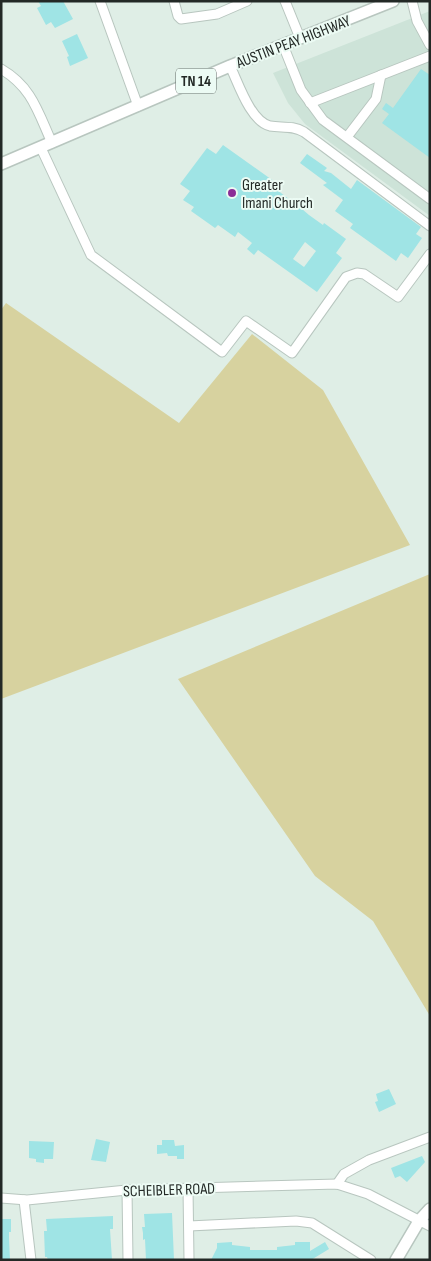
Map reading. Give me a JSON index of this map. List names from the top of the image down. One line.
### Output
{"streets":{"main road":["AUSTIN PEAY HIGHWAY","TN 14"],"street":["SCHEIBLER ROAD"]},"places":["Greater Imani Church"]}
